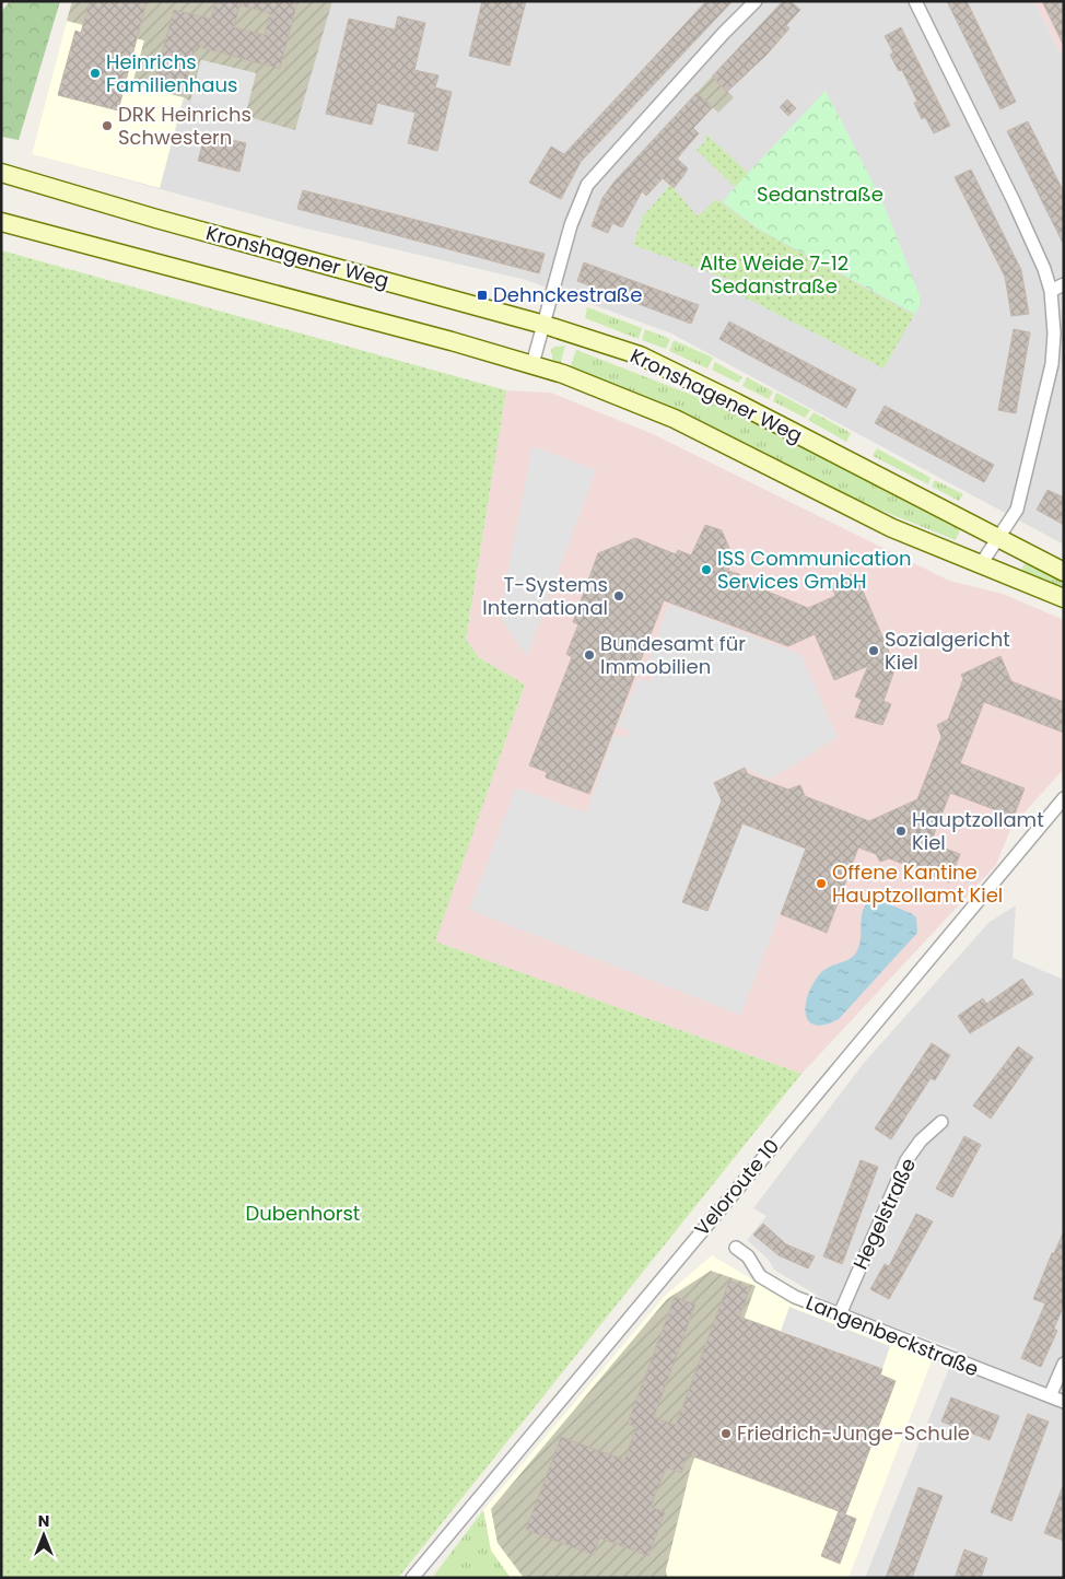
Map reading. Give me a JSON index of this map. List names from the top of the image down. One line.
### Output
{"streets":{"main road":["Kronshagener Weg"],"street":["Veloroute 10","Hegelstraße","Langenbeckstraße"]},"crossings":[["Hegelstraße","Langenbeckstraße"]],"parks":["Sedanstraße","Alte Weide 7-12 Sedanstraße","Dubenhorst"],"places":{"other":["Heinrichs Familienhaus","DRK Heinrichs Schwestern","ISS Communication Services GmbH","T-Systems International","Sozialgericht Kiel","Bundesamt für Immobilien","Hauptzollamt Kiel","Offene Kantine Hauptzollamt Kiel","Friedrich-Junge-Schule"],"transit":["Dehnckestraße"]},"north":"top"}
